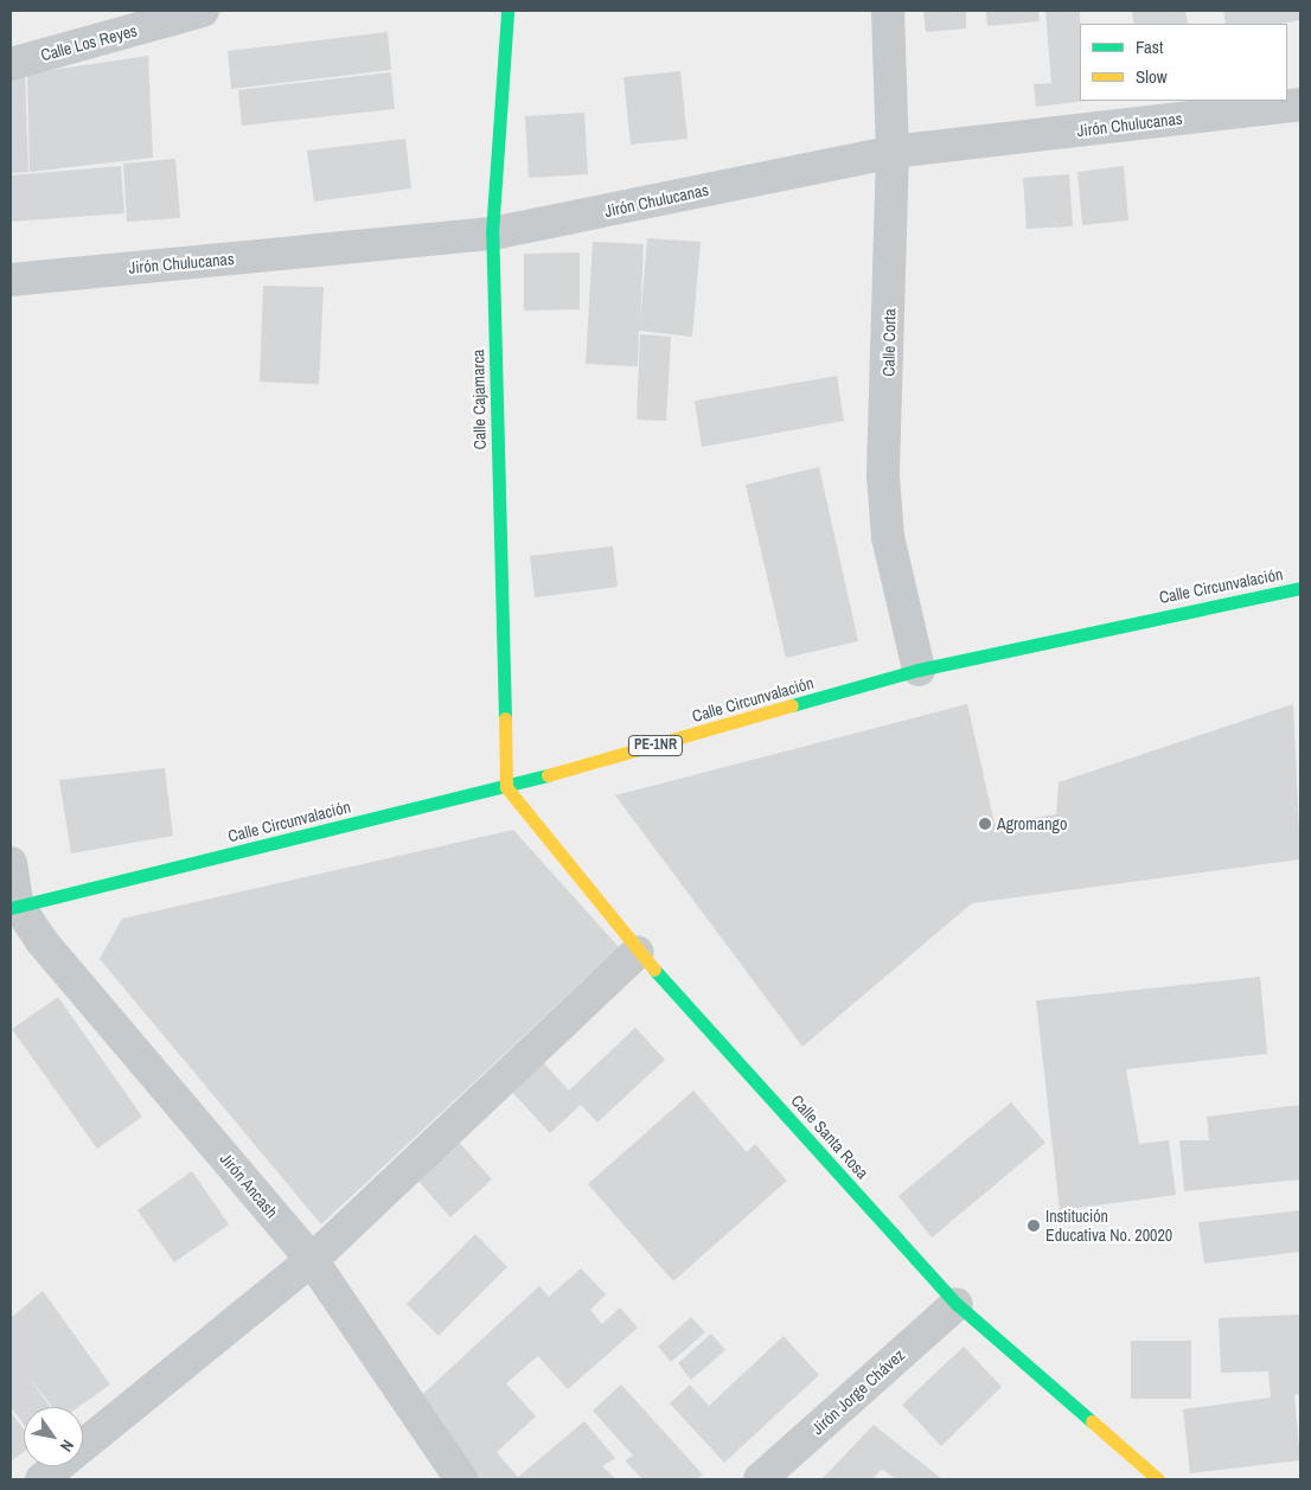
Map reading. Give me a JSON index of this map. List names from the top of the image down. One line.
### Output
{"streets":{"street":["Calle Los Reyes","Jirón Chulucanas","Calle Corta","Calle Cajamarca","Calle Circunvalación","PE-1NR","Calle Santa Rosa","Jirón Ancash","Jirón Jorge Chávez"]},"crossings":[["Jirón Chulucanas","Calle Corta"],["Jirón Chulucanas","Calle Cajamarca"],["Calle Corta","Calle Circunvalación"],["Calle Cajamarca","Calle Circunvalación"],["Calle Cajamarca","Calle Santa Rosa"],["Calle Circunvalación","Calle Santa Rosa"],["Calle Circunvalación","Jirón Ancash"],["Calle Santa Rosa","Jirón Jorge Chávez"]],"places":["Agromango","Institución Educativa No. 20020"],"legend":["Fast","Slow"],"north":"bottom right"}
